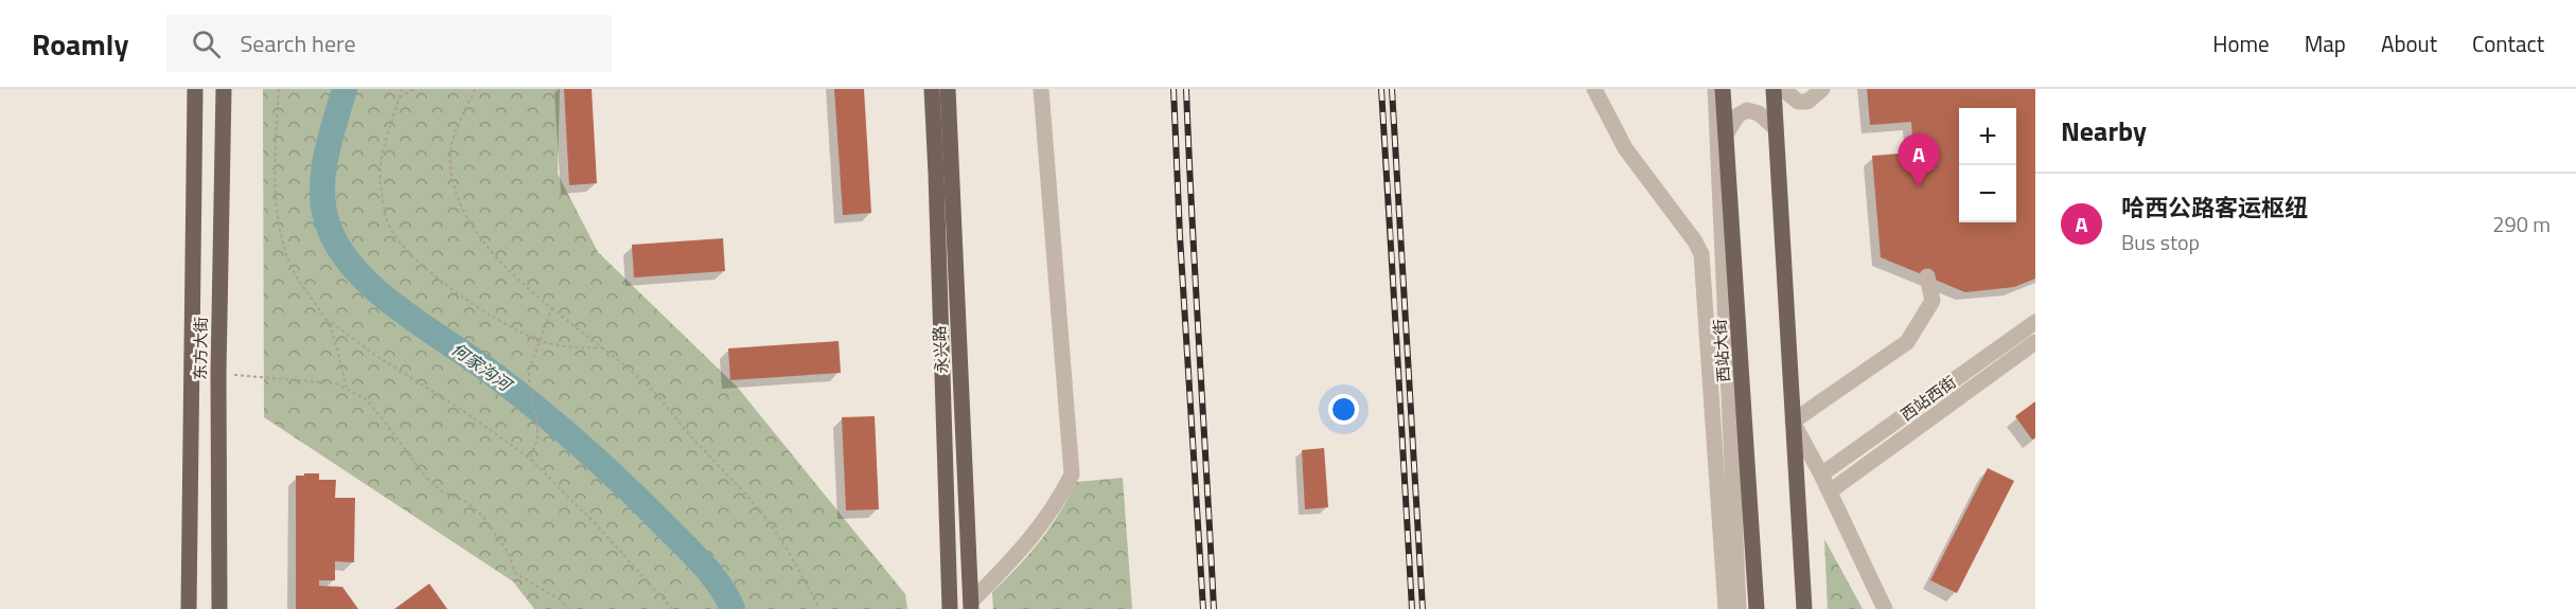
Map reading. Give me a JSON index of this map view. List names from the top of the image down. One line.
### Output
{"streets":{"main road":["东方大街","永兴路","西站大街"],"street":["西站西街"]},"water":["何家沟河"],"page":{"header":"Roamly","search":"Search here","nav":["Home","Map","About","Contact"],"heading":"Nearby","map_buttons":["+","−"],"pins":"A","list":[{"mark":"A","name":"哈西公路客运枢纽","note":"Bus stop","value":"290 m"}]}}
